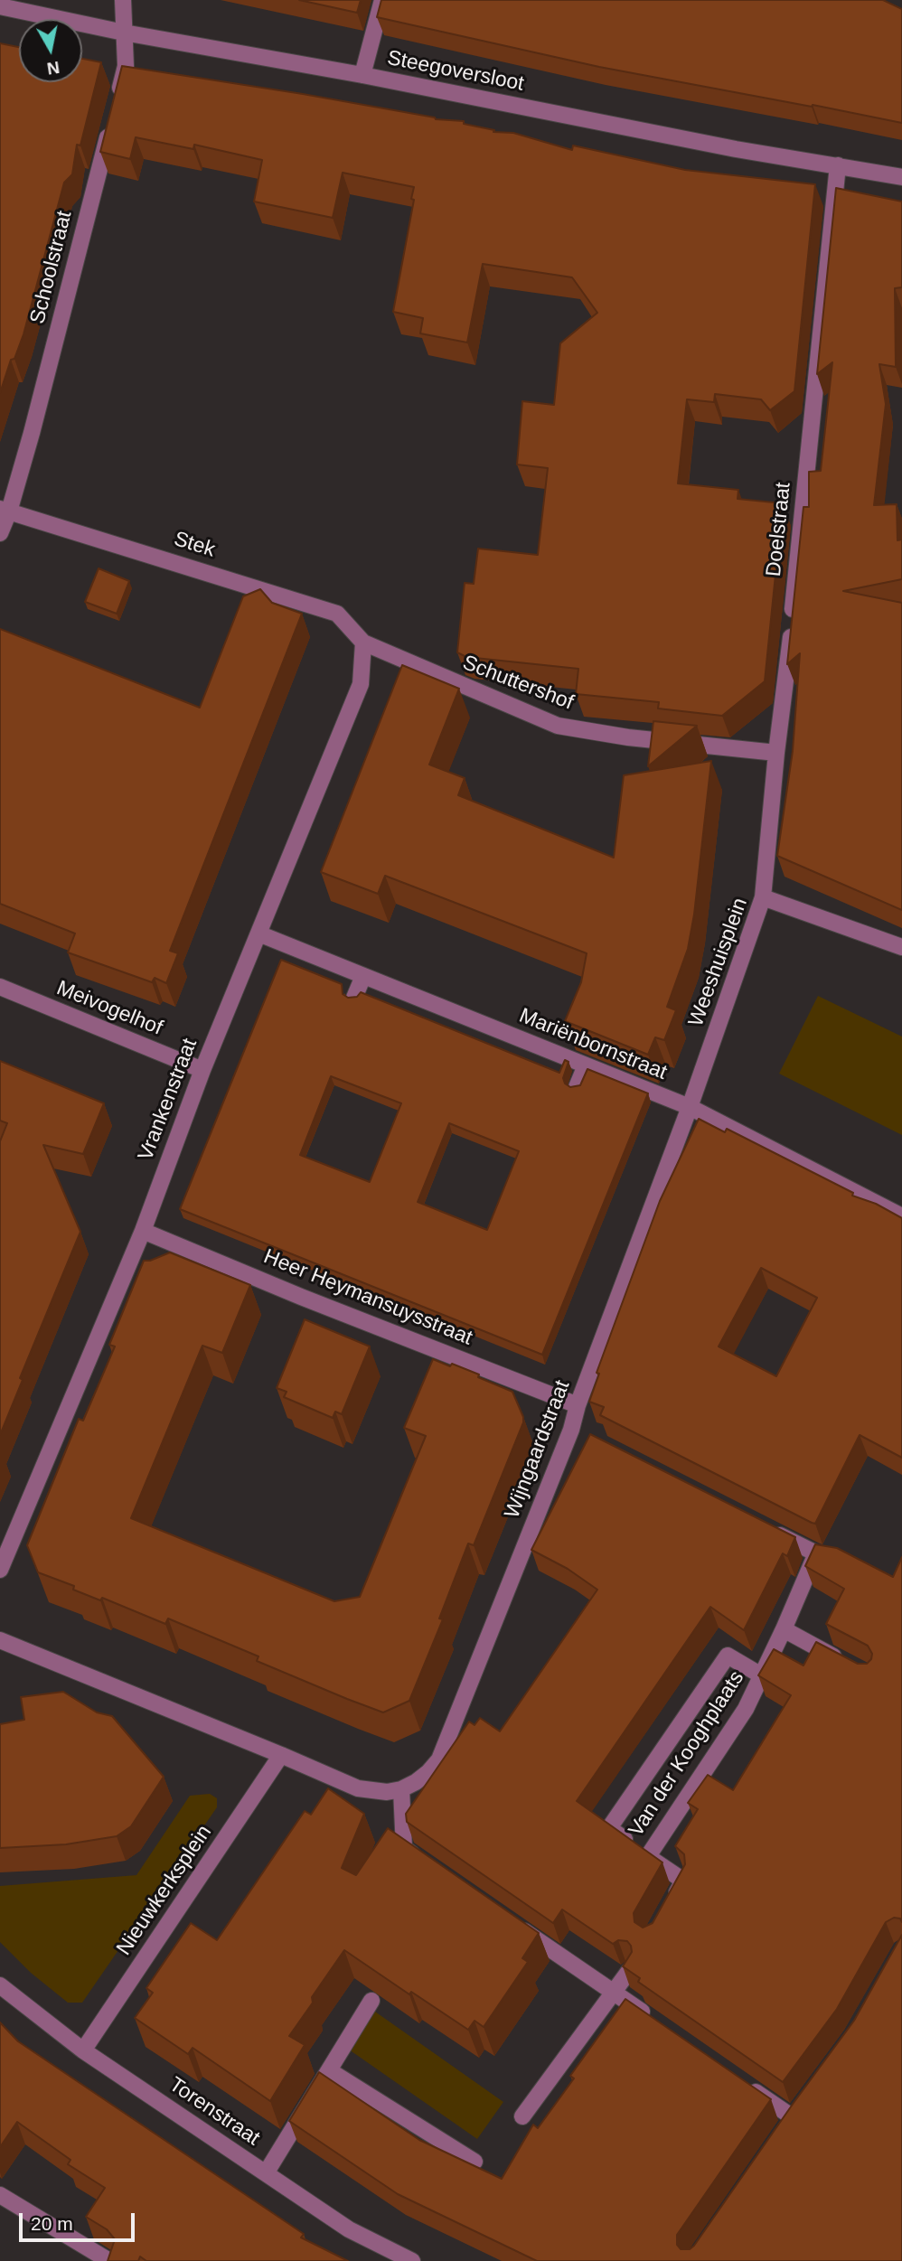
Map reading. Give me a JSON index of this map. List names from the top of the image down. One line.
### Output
{"streets":{"street":["Steegoversloot","Schoolstraat","Doelstraat","Stek","Schuttershof","Weeshuisplein","Meivogelhof","Mariënbornstraat","Vrankenstraat","Heer Heymansuysstraat","Wijngaardstraat","Van der Kooghplaats","Nieuwkerksplein","Torenstraat"]},"crossings":[["Steegoversloot","Doelstraat"],["Schoolstraat","Stek"],["Doelstraat","Schuttershof"],["Doelstraat","Weeshuisplein"],["Stek","Schuttershof"],["Stek","Vrankenstraat"],["Schuttershof","Vrankenstraat"],["Weeshuisplein","Mariënbornstraat"],["Weeshuisplein","Wijngaardstraat"],["Meivogelhof","Vrankenstraat"],["Mariënbornstraat","Vrankenstraat"],["Mariënbornstraat","Wijngaardstraat"],["Vrankenstraat","Heer Heymansuysstraat"],["Heer Heymansuysstraat","Wijngaardstraat"],["Nieuwkerksplein","Torenstraat"]],"scale_bar":"20 m","north":"bottom"}
